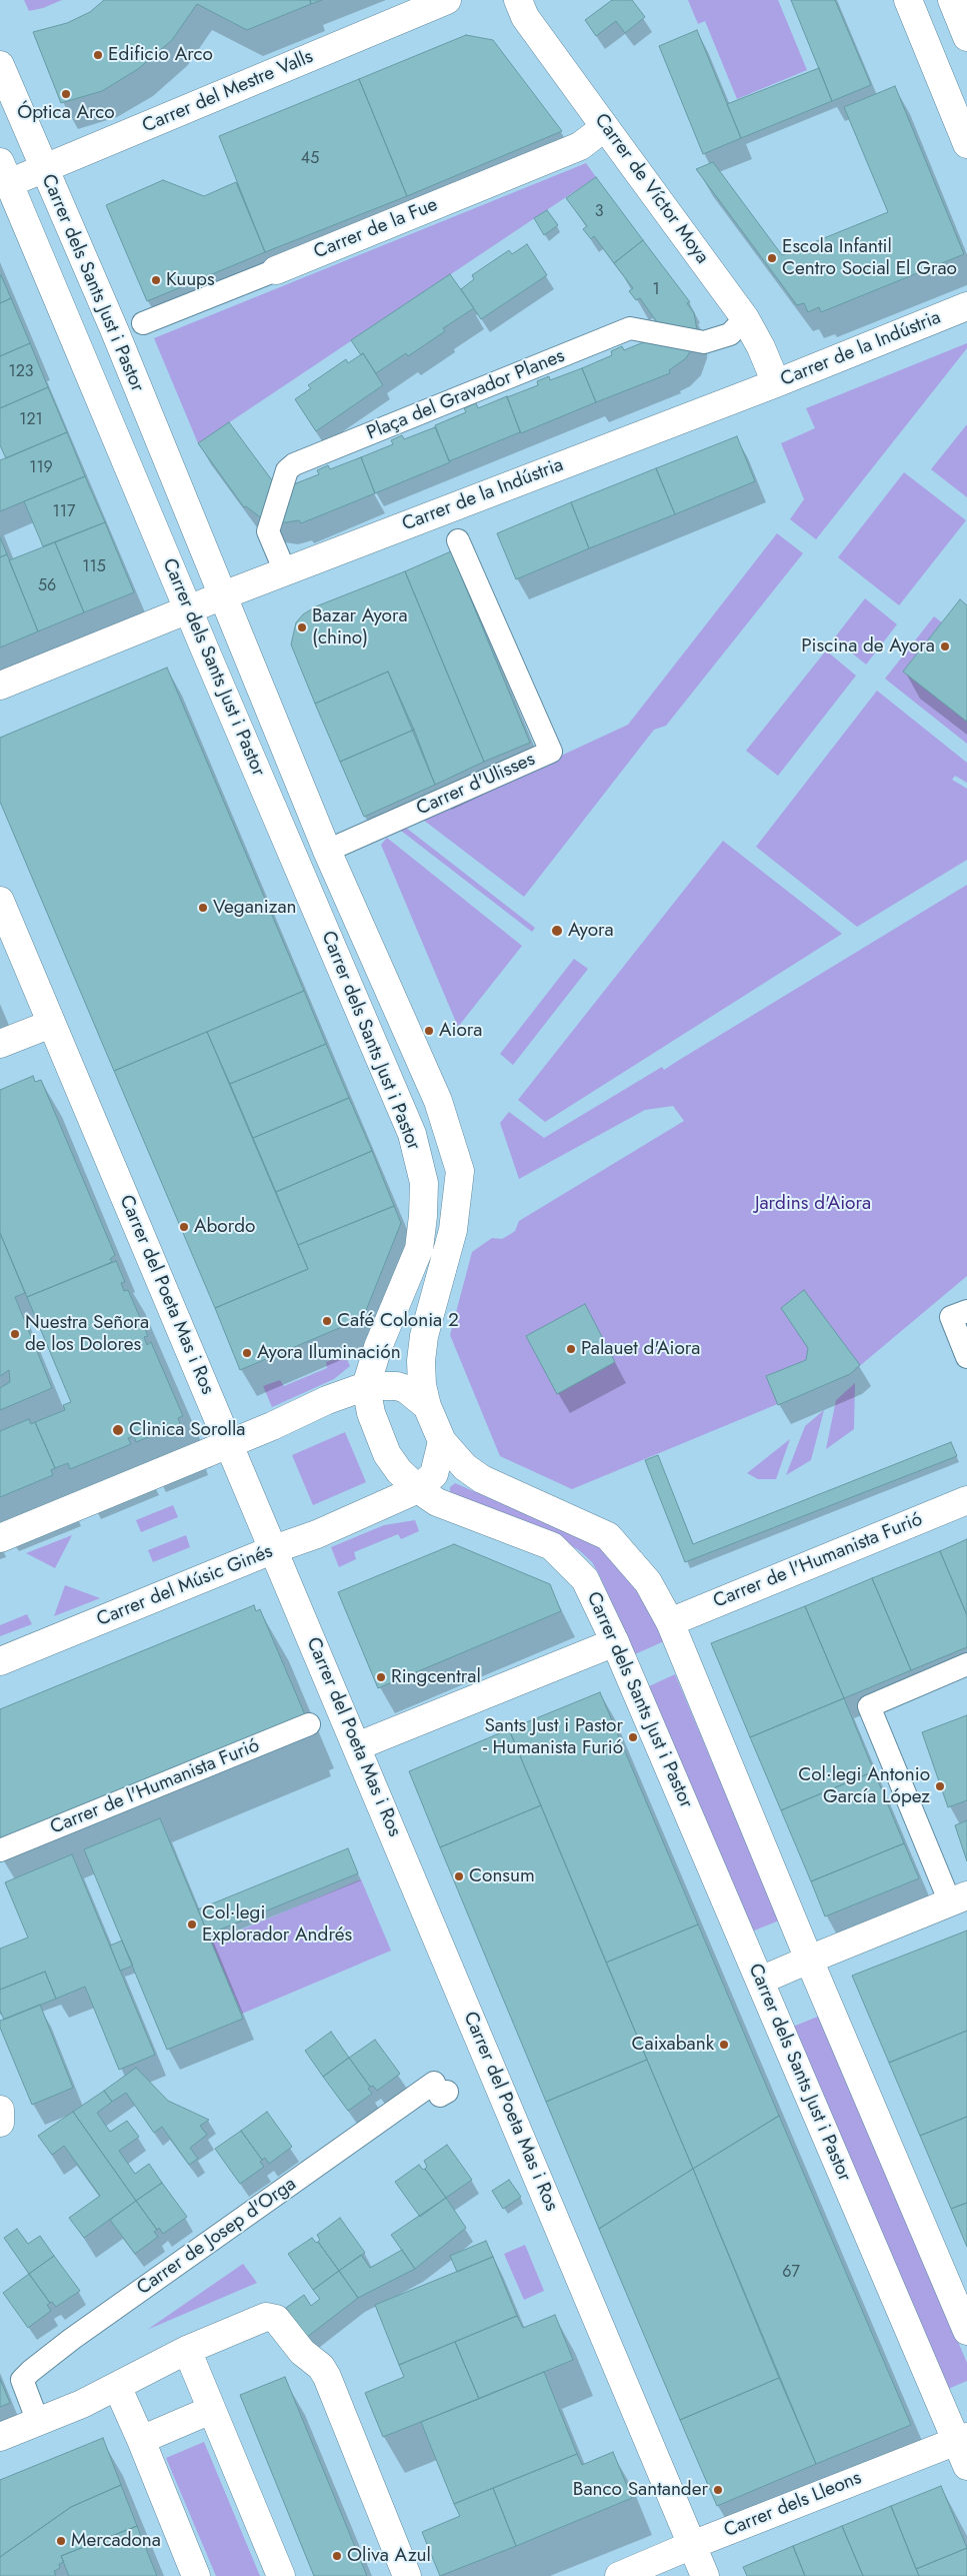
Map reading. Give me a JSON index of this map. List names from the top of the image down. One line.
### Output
{"streets":{"street":["Carrer del Mestre Valls","Carrer de Víctor Moya","Carrer de la Fue","Carrer dels Sants Just i Pastor","Carrer de la Indústria","Plaça del Gravador Planes","Carrer d'Ulisses","Carrer del Poeta Mas i Ros","Carrer de l'Humanista Furió","Carrer del Músic Ginés","Carrer de Josep d'Orga","Carrer dels Lleons"]},"crossings":[["Carrer del Mestre Valls","Carrer dels Sants Just i Pastor"],["Carrer de Víctor Moya","Carrer de la Fue"],["Carrer de Víctor Moya","Carrer de la Indústria"],["Carrer de Víctor Moya","Plaça del Gravador Planes"],["Carrer dels Sants Just i Pastor","Carrer de la Indústria"],["Carrer dels Sants Just i Pastor","Carrer d'Ulisses"],["Carrer dels Sants Just i Pastor","Carrer de l'Humanista Furió"],["Carrer dels Sants Just i Pastor","Carrer del Músic Ginés"],["Carrer dels Sants Just i Pastor","Carrer dels Lleons"],["Carrer de la Indústria","Plaça del Gravador Planes"],["Carrer del Poeta Mas i Ros","Carrer del Músic Ginés"],["Carrer del Poeta Mas i Ros","Carrer dels Lleons"]],"parks":["Jardins d'Aiora"],"places":["Edificio Arco","Óptica Arco","Escola Infantil Centro Social El Grao","Kuups","Bazar Ayora (chino)","Piscina de Ayora","Veganizan","Ayora","Aiora","Abordo","Café Colonia 2","Nuestra Señora de los Dolores","Palauet d'Aiora","Ayora Iluminación","Clinica Sorolla","Ringcentral","Sants Just i Pastor - Humanista Furió","Col·legi Antonio García López","Consum","Col·legi Explorador Andrés","Caixabank","Banco Santander","Mercadona","Oliva Azul"],"house_numbers":["45","3","1","123","121","119","117","115","56","67"]}
